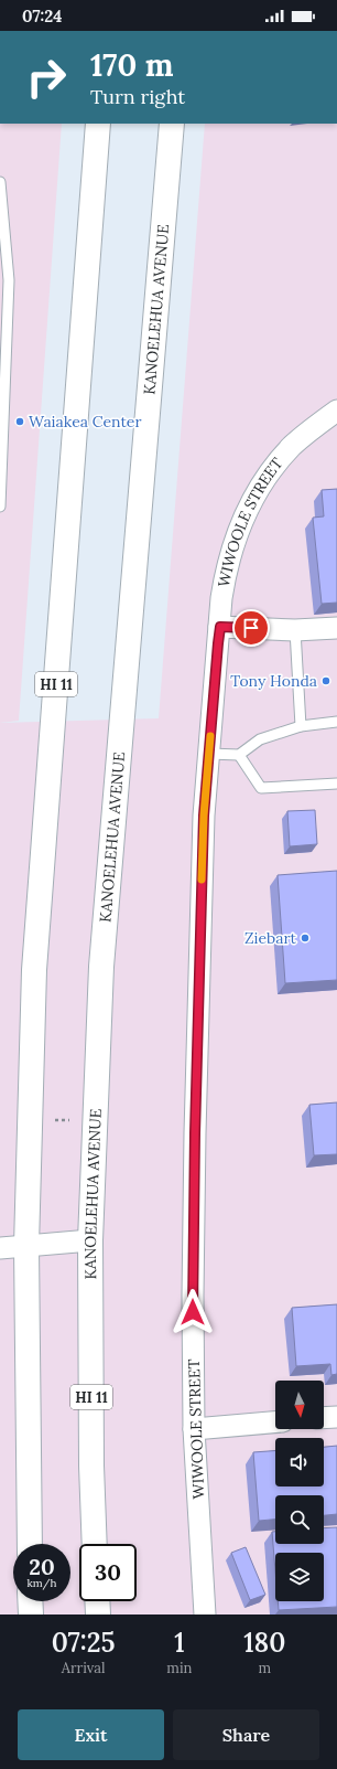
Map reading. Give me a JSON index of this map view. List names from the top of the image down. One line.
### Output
{"streets":{"highway":["KANOELEHUA AVENUE","HI 11"],"street":["WIWOOLE STREET"]},"places":["Waiakea Center","Tony Honda","Ziebart"],"north":"bottom","page":{"status":"07:24","turn":["170 m","Turn right"],"speed":"20 km/h","limit":"30","eta":["07:25","Arrival","1","min","180","m"],"buttons":["Exit","Share"]}}
